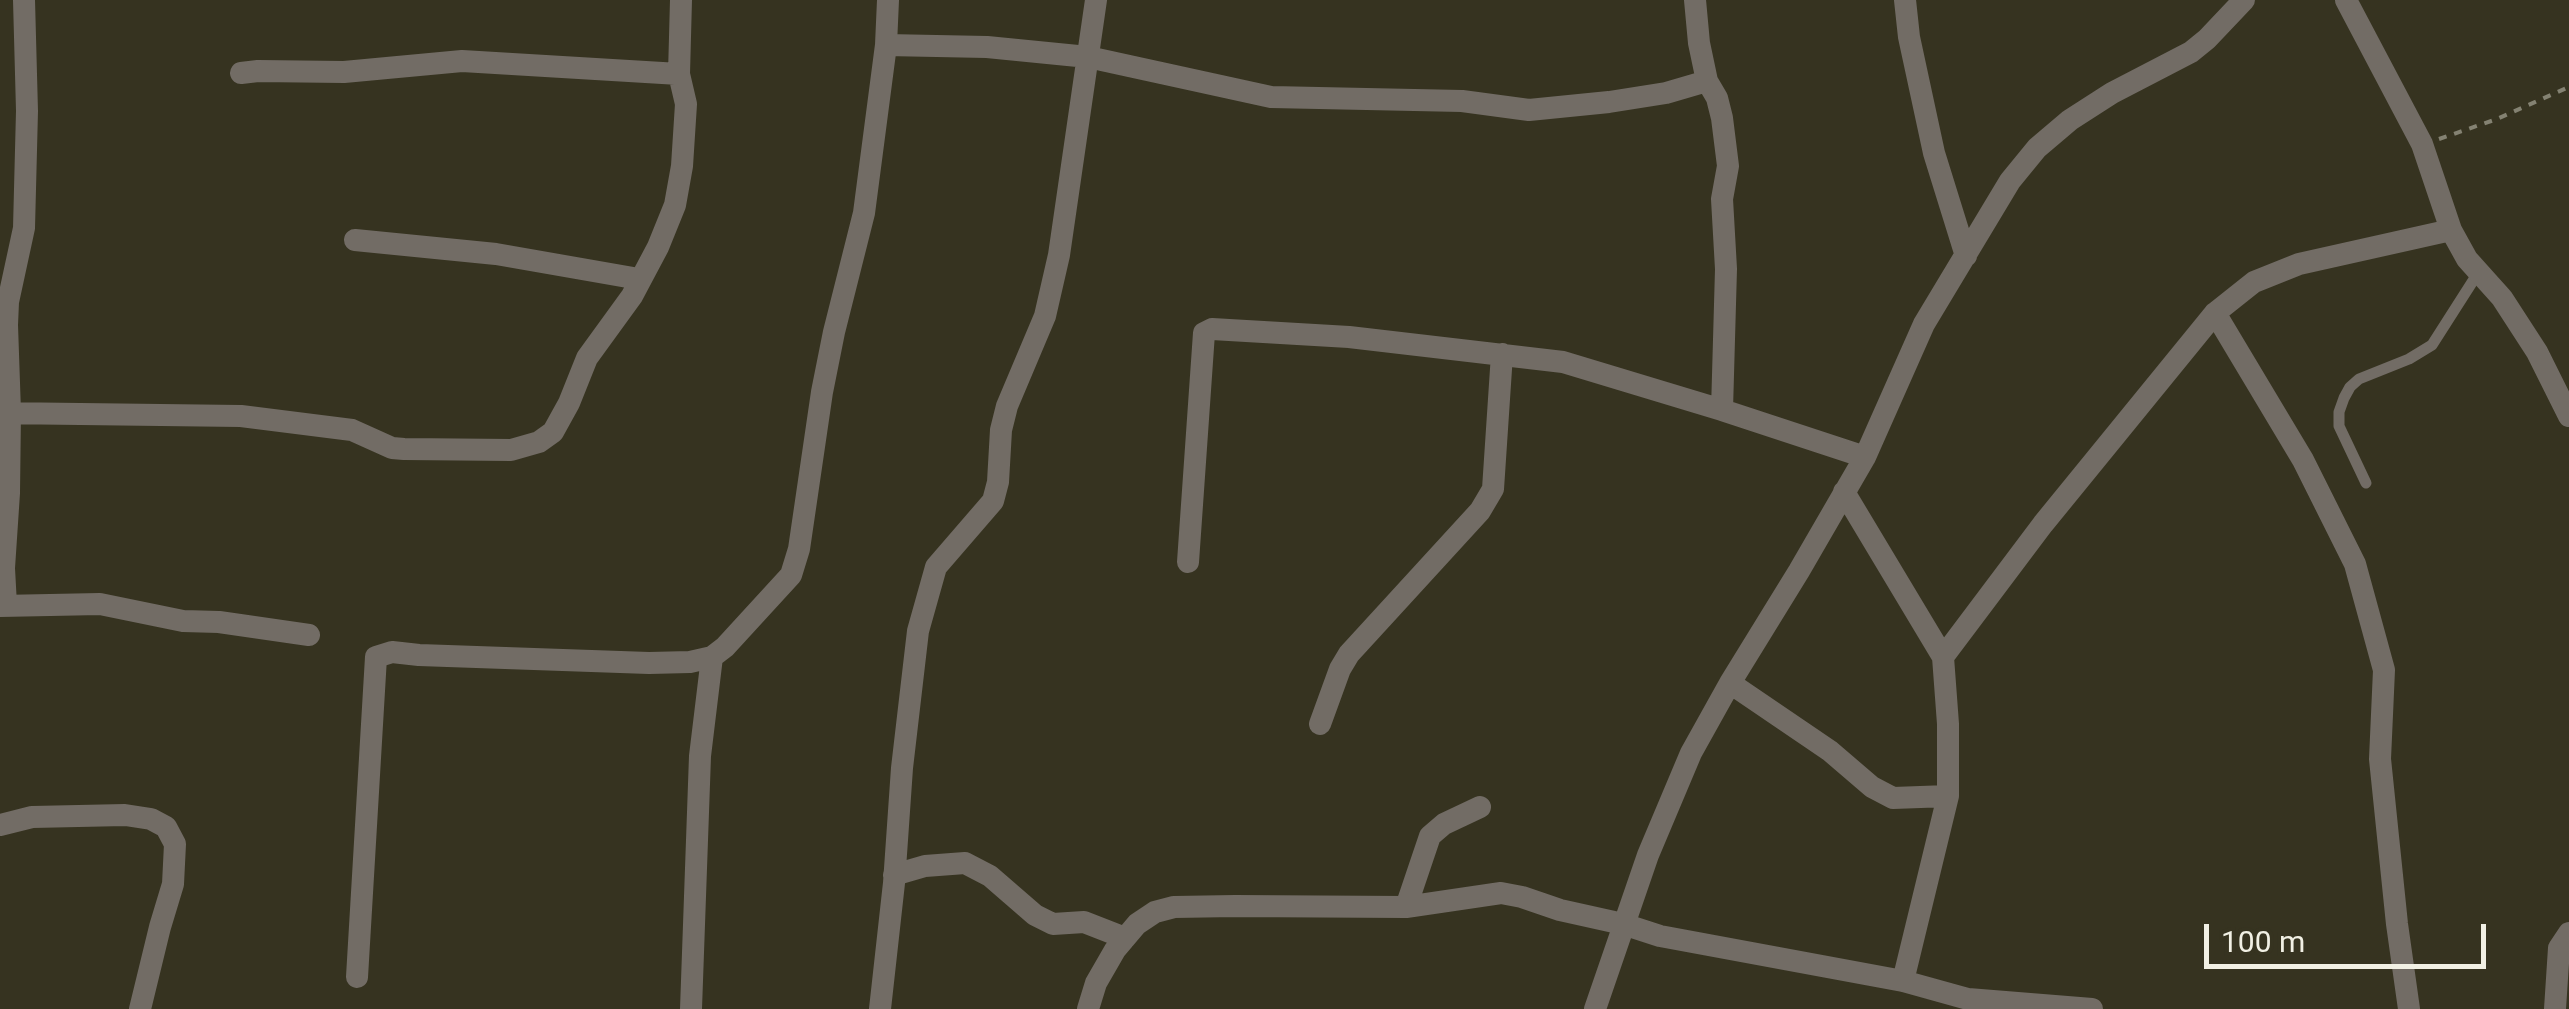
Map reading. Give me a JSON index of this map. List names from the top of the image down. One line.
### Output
{"scale_bar":"100 m"}
